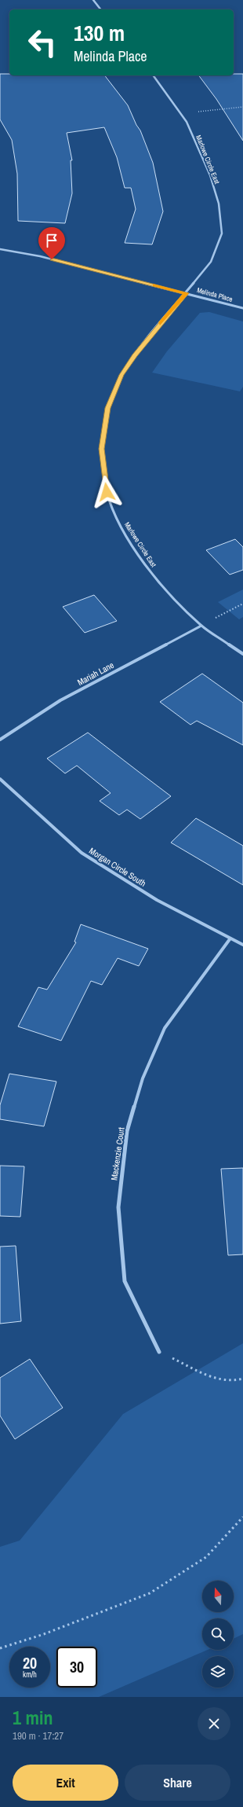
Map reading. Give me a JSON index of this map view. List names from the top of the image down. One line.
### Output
{"streets":{"street":["Marlowe Circle East","Melinda Place","Mariah Lane","Morgan Circle South","Mackenzie Court"]},"crossings":[["Marlowe Circle East","Melinda Place"],["Marlowe Circle East","Mariah Lane"],["Morgan Circle South","Mackenzie Court"]],"north":"top","page":{"turn":["130 m","Melinda Place"],"speed":"20 km/h","limit":"30","heading":["1 min","190 m · 17:27"],"buttons":["Exit","Share"]}}
